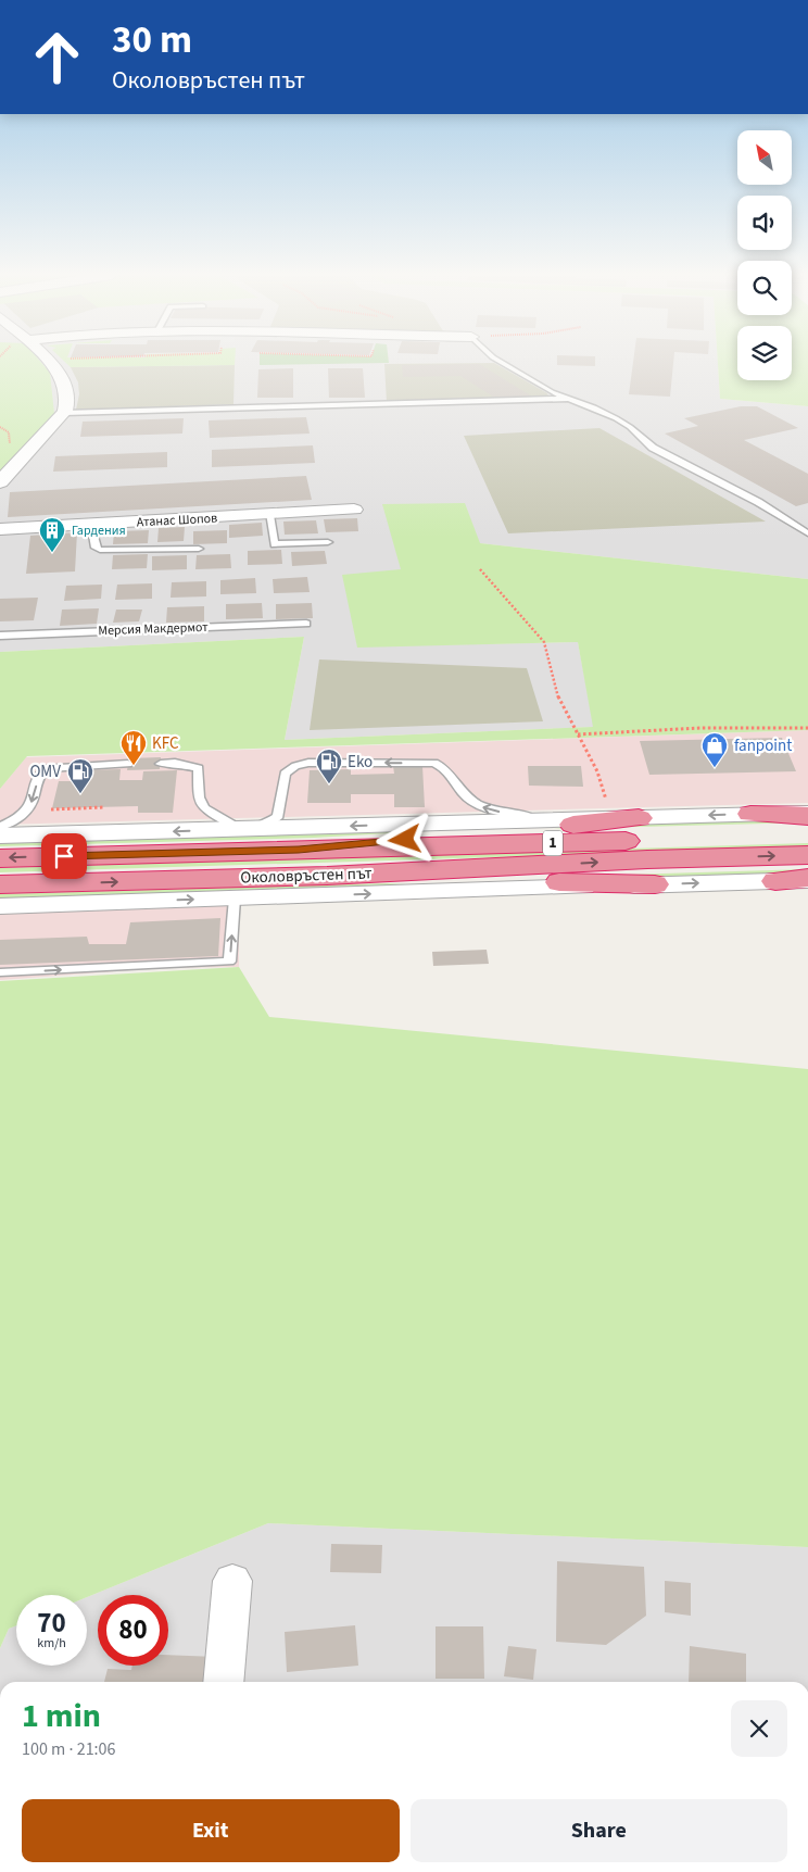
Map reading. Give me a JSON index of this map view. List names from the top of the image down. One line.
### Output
{"streets":{"highway":["1","Околовръстен път"],"street":["Атанас Шопов"],"lane":["Мерсия Макдермот"]},"places":{"building":["Гардения"],"restaurant":["KFC"],"shop":["fanpoint"],"fuel station":["Eko","OMV"]},"north":"top left","page":{"turn":["30 m","Околовръстен път"],"speed":"70 km/h","limit":"80","heading":["1 min","100 m · 21:06"],"buttons":["Exit","Share"]}}
